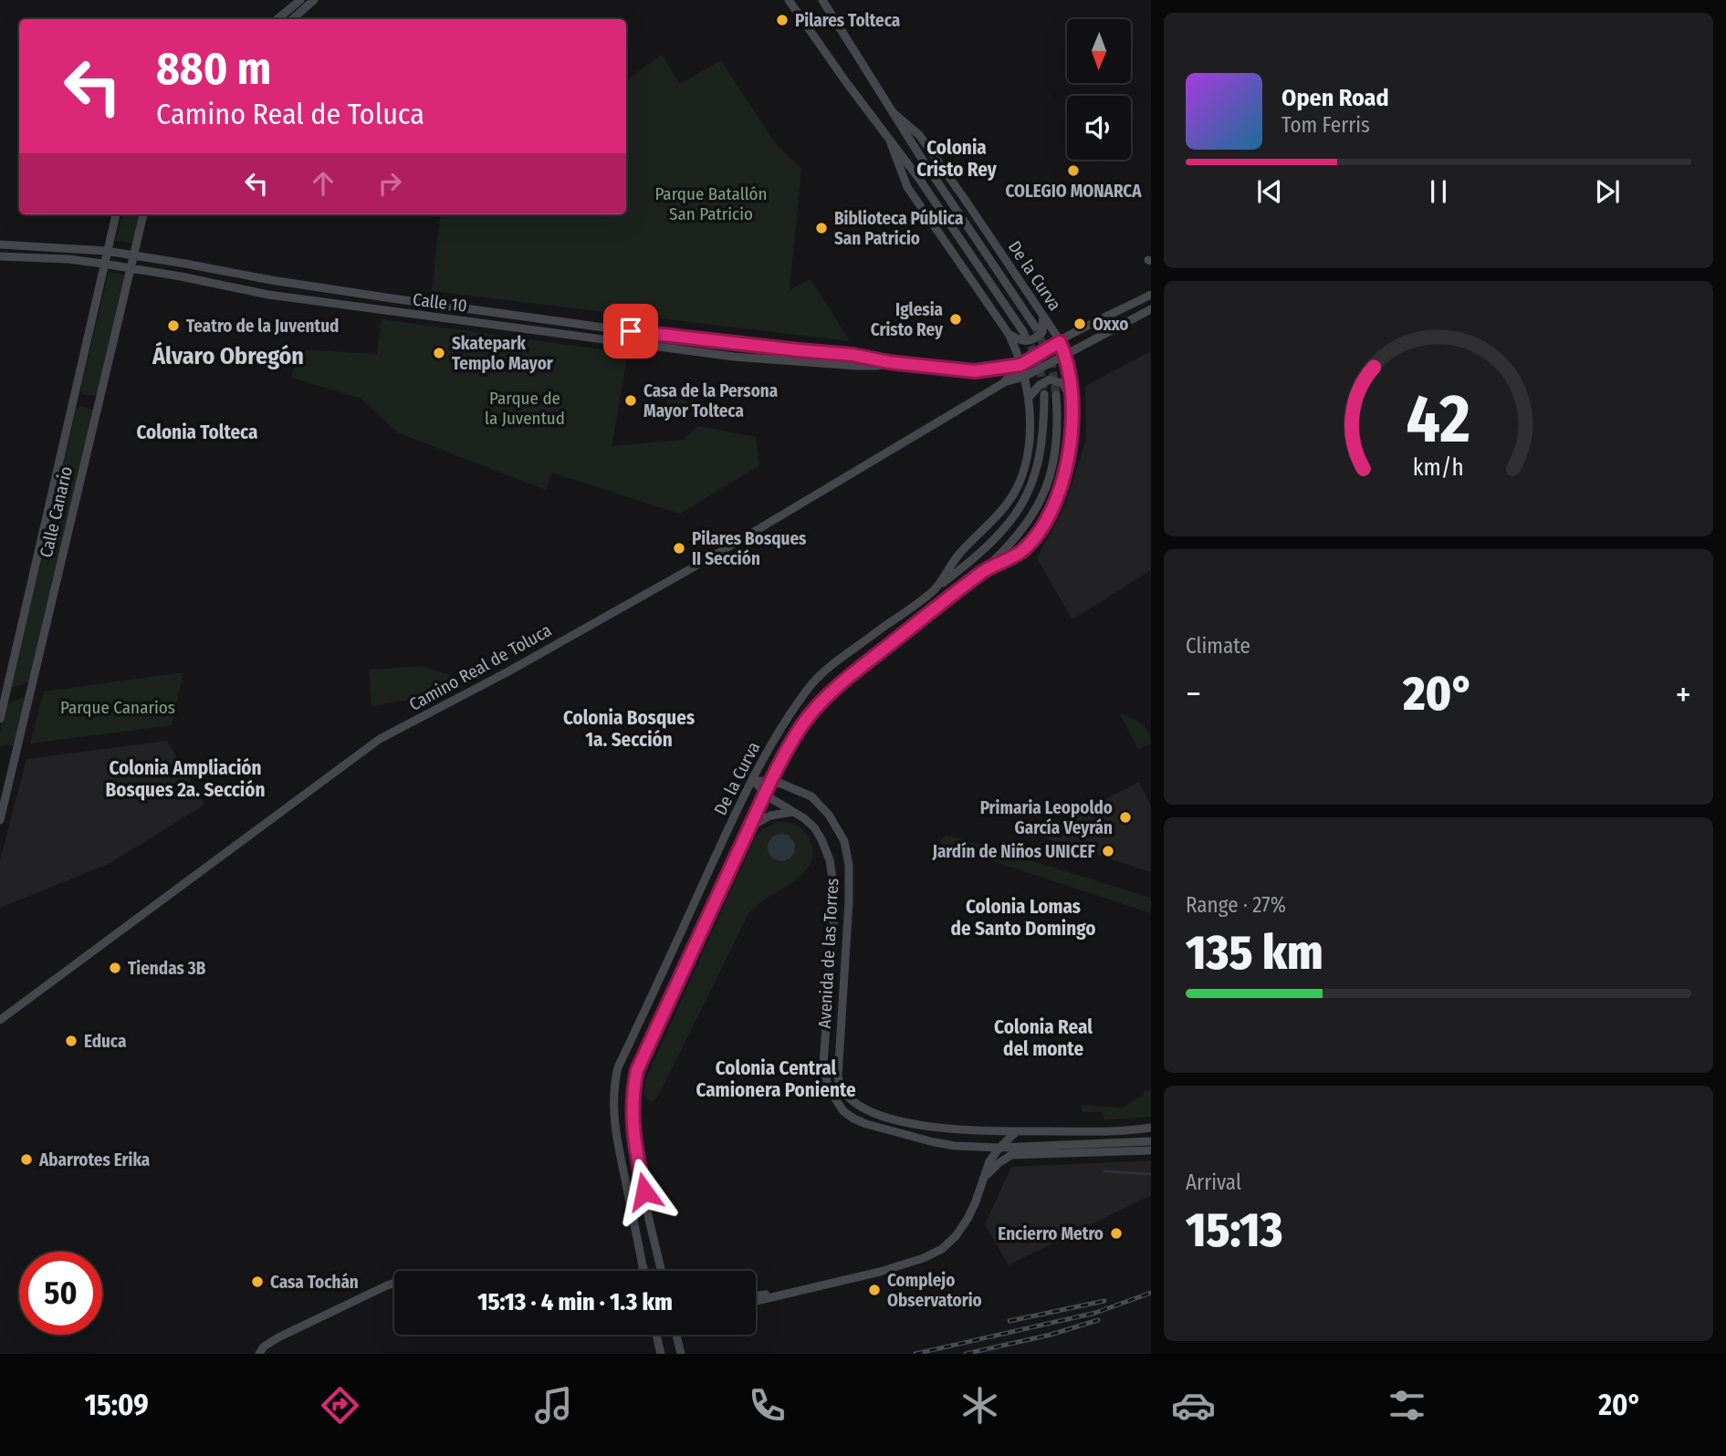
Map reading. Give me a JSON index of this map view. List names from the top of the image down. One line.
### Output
{"streets":{"street":["De la Curva","Calle 10","Calle Canario","Camino Real de Toluca","Avenida de las Torres"]},"crossings":[["De la Curva","Camino Real de Toluca"],["De la Curva","Avenida de las Torres"],["Calle 10","Calle Canario"]],"districts":["Colonia Cristo Rey","Álvaro Obregón","Colonia Tolteca","Colonia Bosques 1a. Sección","Colonia Ampliación Bosques 2a. Sección","Colonia Lomas de Santo Domingo","Colonia Real del monte","Colonia Central Camionera Poniente"],"parks":["Parque Batallón San Patricio","Parque de la Juventud","Parque Canarios"],"places":["Pilares Tolteca","COLEGIO MONARCA","Biblioteca Pública San Patricio","Iglesia Cristo Rey","Oxxo","Teatro de la Juventud","Skatepark Templo Mayor","Casa de la Persona Mayor Tolteca","Pilares Bosques II Sección","Primaria Leopoldo García Veyrán","Jardín de Niños UNICEF","Tiendas 3B","Educa","Abarrotes Erika","Encierro Metro","Casa Tochán","Complejo Observatorio"],"north":"bottom","page":{"turn":["880 m","Camino Real de Toluca"],"song":["Open Road","Tom Ferris"],"tile":["Climate",["Range · 27%","135 km"],["Arrival","15:13"]],"heat":["−","20°","+"],"limit":"50","trip":"15:13 · 4 min · 1.3 km","tabs":["15:09","20°"],"gauge":["42","km/h"]}}
